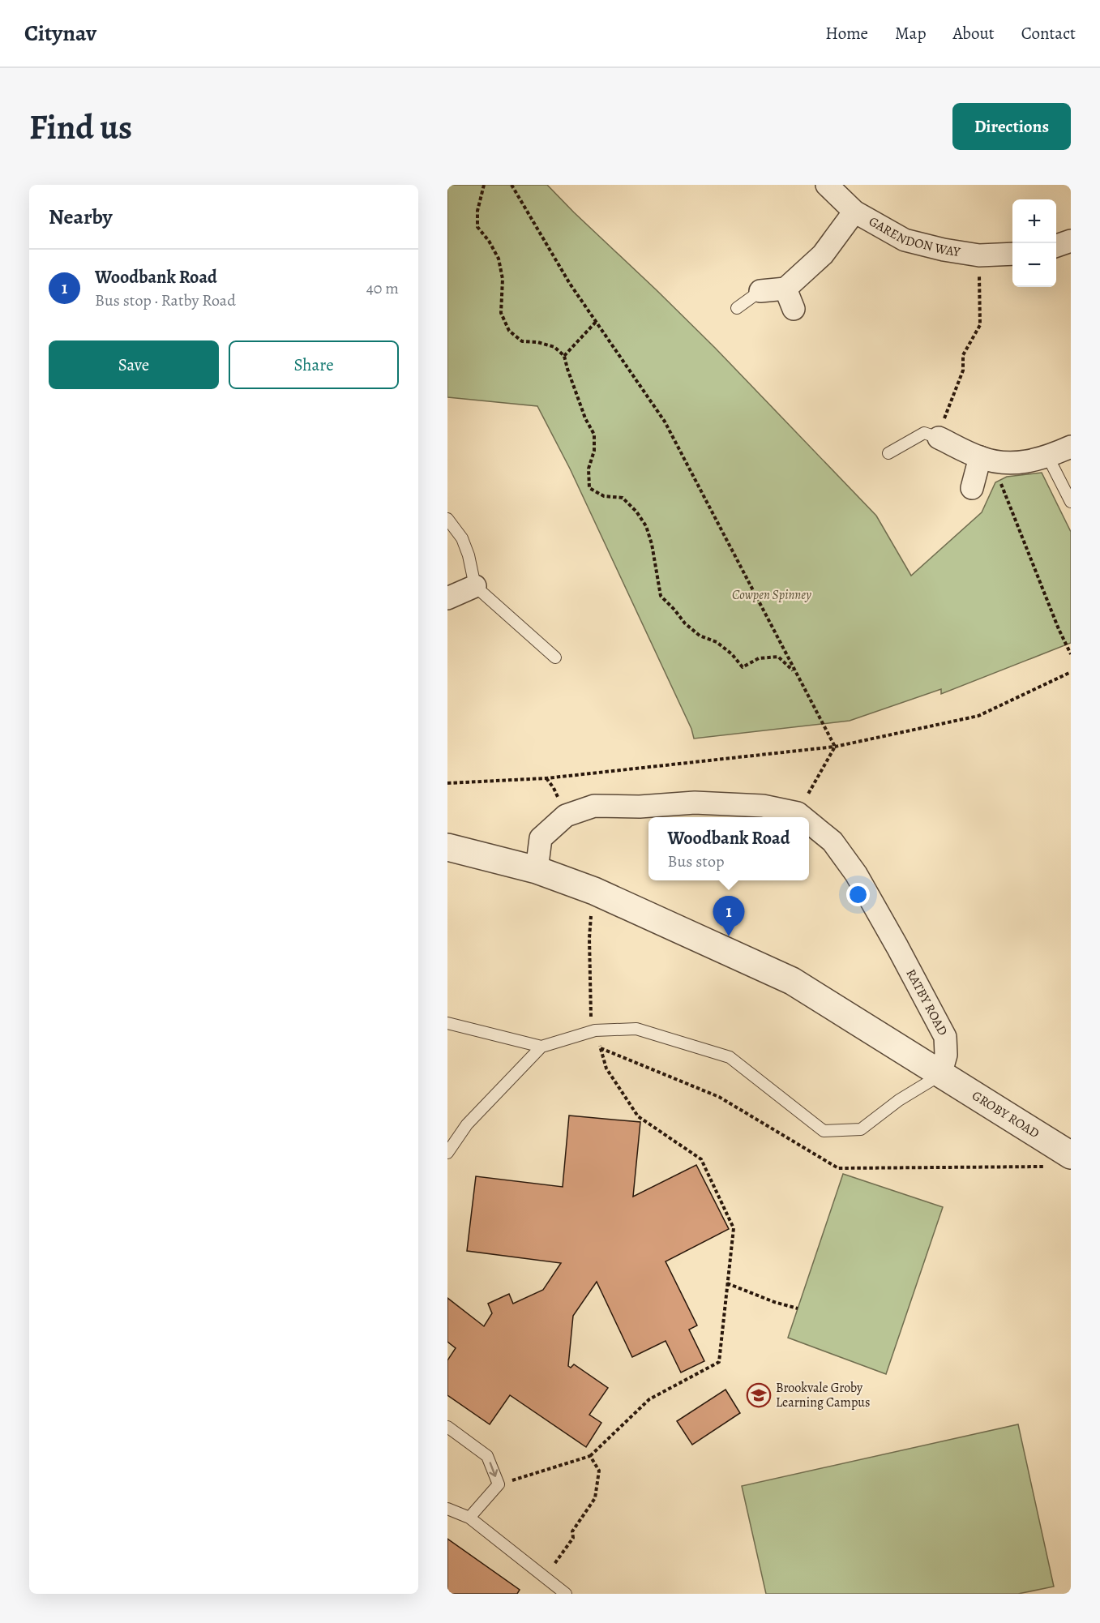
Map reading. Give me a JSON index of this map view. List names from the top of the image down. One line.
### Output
{"streets":{"street":["GARENDON WAY","RATBY ROAD","GROBY ROAD"]},"crossings":[["RATBY ROAD","GROBY ROAD"]],"parks":["Cowpen Spinney"],"places":{"school or university":["Brookvale Groby Learning Campus"]},"page":{"header":"Citynav","nav":["Home","Map","About","Contact"],"buttons":["Directions",["Save","Share"]],"title":"Find us","heading":"Nearby","map_buttons":["+","−"],"list":[{"mark":"1","name":"Woodbank Road","note":"Bus stop · Ratby Road","value":"40 m"}],"popup":["Woodbank Road","Bus stop"],"pins":"1"}}
